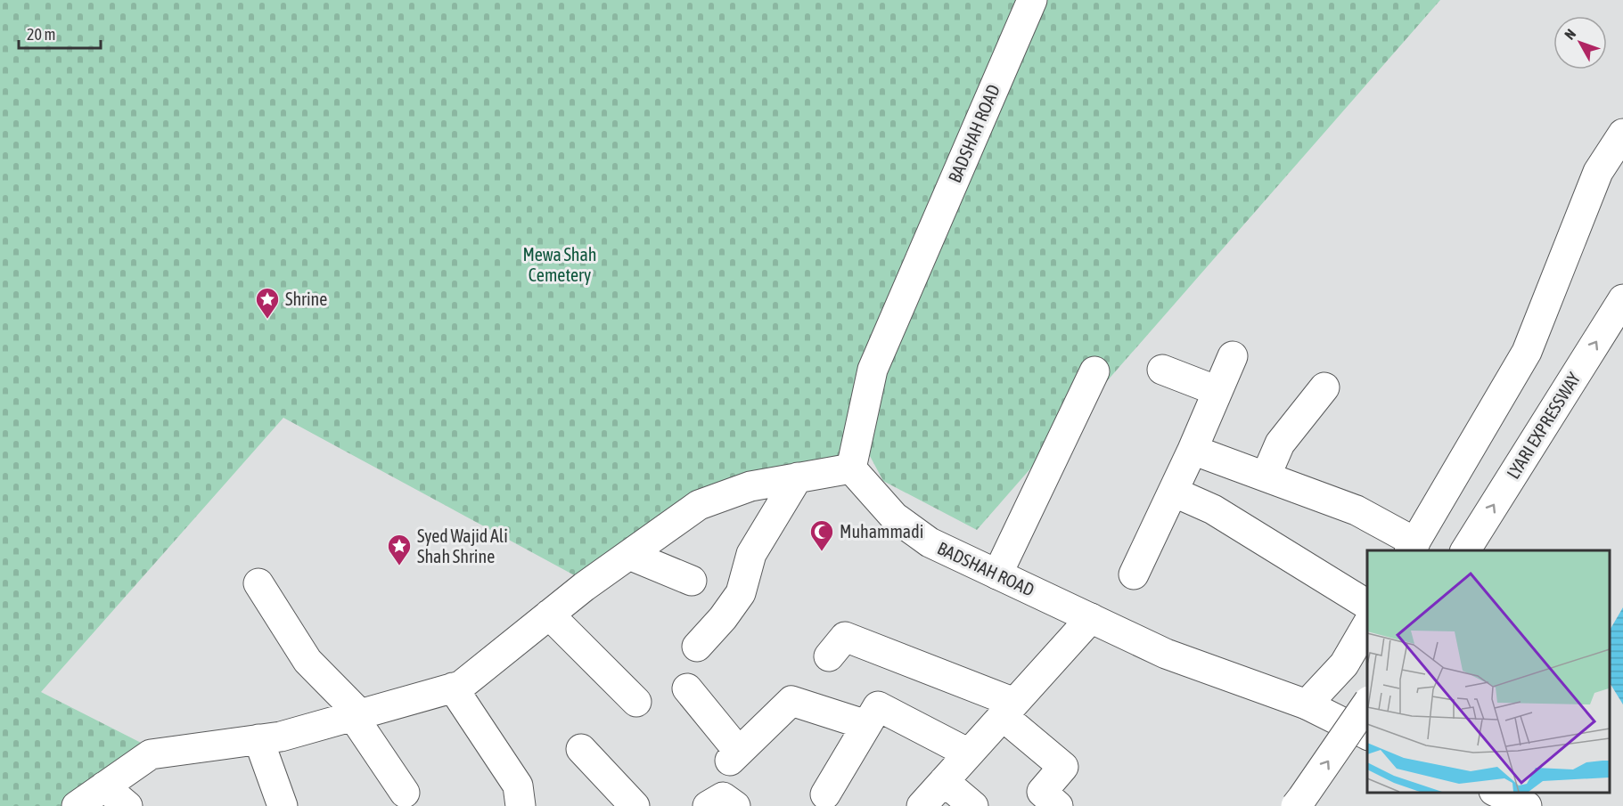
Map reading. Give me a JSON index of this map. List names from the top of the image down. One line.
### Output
{"streets":{"main road":["BADSHAH ROAD","LYARI EXPRESSWAY"]},"parks":["Mewa Shah Cemetery"],"places":{"place":["Shrine","Syed Wajid Ali Shah Shrine"],"mosque":["Muhammadi"]},"scale_bar":"20 m","north":"top left"}
